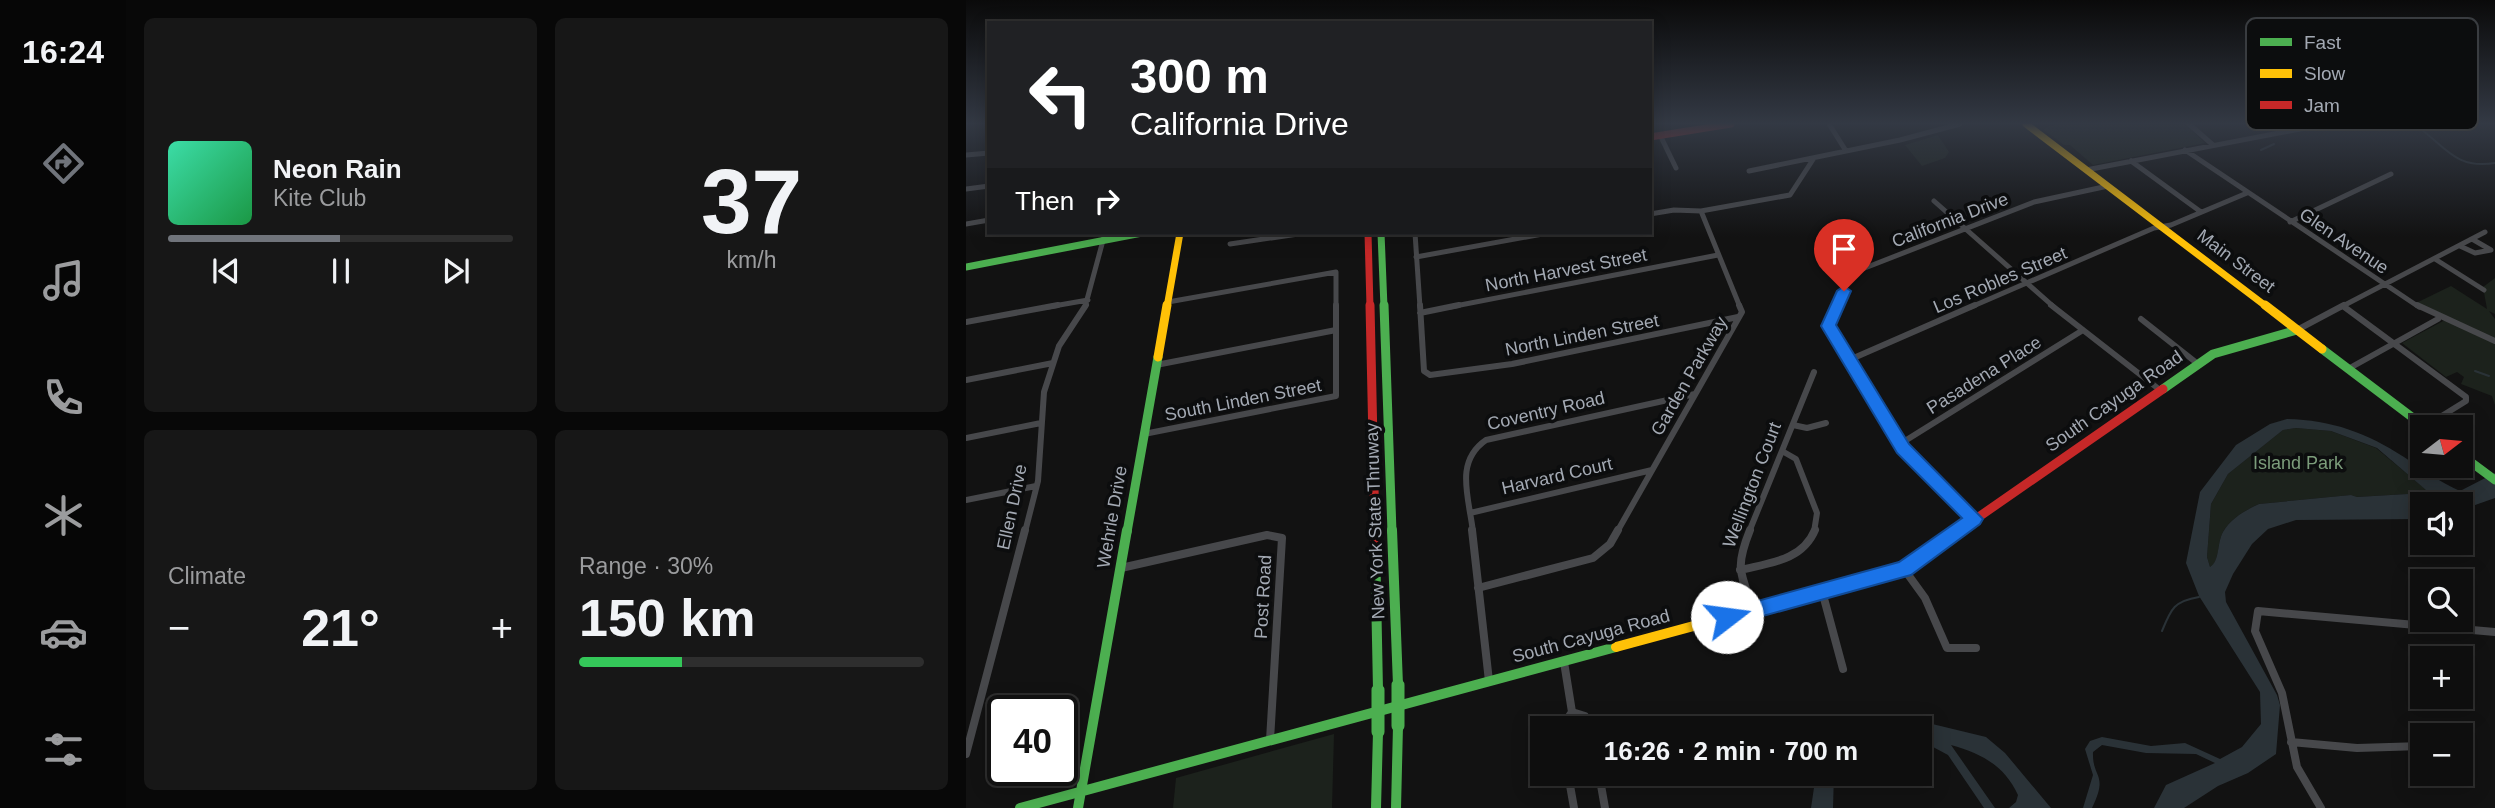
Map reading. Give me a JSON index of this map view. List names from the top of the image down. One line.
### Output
{"streets":{"main road":["Main Street","South Cayuga Road","Wehrle Drive","New York State Thruway"],"street":["California Drive","Glen Avenue","North Harvest Street","Los Robles Street","North Linden Street","Pasadena Place","Garden Parkway","South Linden Street","Coventry Road","Harvard Court","Wellington Court","Ellen Drive","Post Road"]},"crossings":[["California Drive","Main Street"],["California Drive","Los Robles Street"],["California Drive","Pasadena Place"],["California Drive","South Cayuga Road"],["Glen Avenue","Los Robles Street"],["Main Street","Los Robles Street"],["Main Street","South Cayuga Road"],["North Harvest Street","North Linden Street"],["North Harvest Street","Garden Parkway"],["North Linden Street","Garden Parkway"],["Garden Parkway","Coventry Road"],["Garden Parkway","Harvard Court"],["South Linden Street","Wehrle Drive"],["South Cayuga Road","Coventry Road"],["South Cayuga Road","Wellington Court"],["South Cayuga Road","Wehrle Drive"],["South Cayuga Road","Post Road"],["Coventry Road","Harvard Court"],["Wehrle Drive","Post Road"]],"parks":["Island Park"],"legend":["Fast","Slow","Jam"],"north":"right","page":{"tabs":"16:24","tile":[["37","km/h"],"Climate",["Range · 30%","150 km"]],"turn":["300 m","California Drive"],"song":["Neon Rain","Kite Club"],"then":"Then","map_buttons":["+","−"],"heat":["−","21°","+"],"limit":"40","trip":"16:26 · 2 min · 700 m"}}
